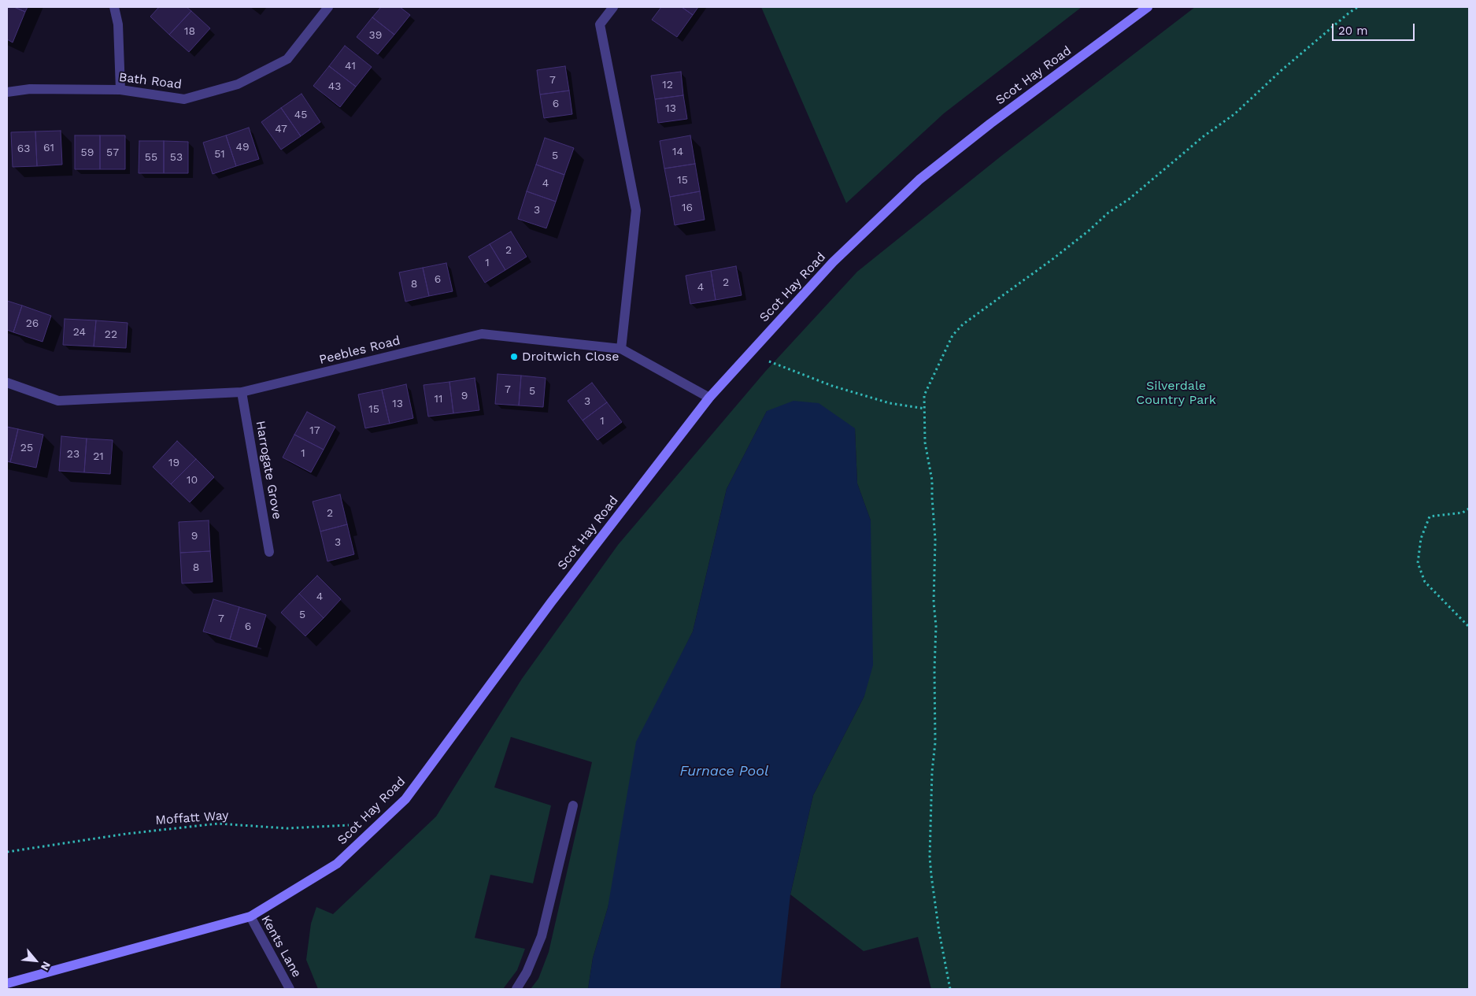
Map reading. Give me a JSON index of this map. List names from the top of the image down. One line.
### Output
{"streets":{"street":["Scot Hay Road","Bath Road","Peebles Road","Harrogate Grove","Kents Lane"],"path":["Moffatt Way"]},"crossings":[["Scot Hay Road","Peebles Road"],["Scot Hay Road","Moffatt Way"],["Scot Hay Road","Kents Lane"],["Peebles Road","Harrogate Grove"]],"water":["Furnace Pool"],"parks":["Silverdale Country Park"],"places":["Droitwich Close"],"house_numbers":["18","39","41","7","12","43","6","13","45","47","49","61","63","14","59","57","51","5","55","53","15","4","16","3","2","1","6","2","8","4","26","24","22","7","5","9","11","3","13","15","1","17","25","1","23","21","19","10","2","9","3","8","4","5","7","6"],"scale_bar":"20 m","north":"bottom right"}
